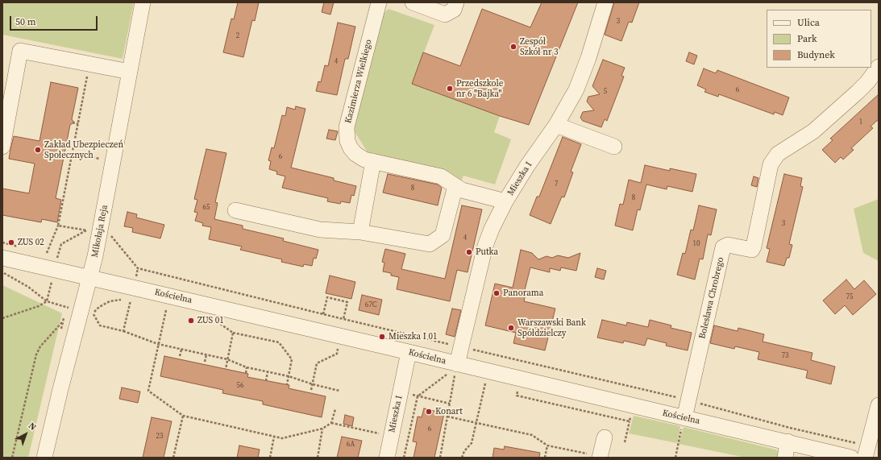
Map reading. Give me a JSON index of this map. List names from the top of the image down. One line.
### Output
{"streets":{"street":["Kazimierza Wielkiego","Mieszka I","Mikołaja Reja","Kościelna","Bolesława Chrobrego"]},"crossings":[["Kazimierza Wielkiego","Mieszka I"],["Mieszka I","Kościelna"],["Mikołaja Reja","Kościelna"],["Kościelna","Bolesława Chrobrego"]],"places":["Zespół Szkół nr 3","Przedszkole nr 6 \"Bajka\"","Zakład Ubezpieczeń Społecznych","ZUS 02","Putka","Panorama","ZUS 01","Warszawski Bank Spółdzielczy","Mieszka I 01","Konart"],"house_numbers":["3","2","4","6","5","1","6","7","8","8","65","3","4","10","75","67C","73","56","6","23","6A"],"legend":["Ulica","Park","Budynek"],"scale_bar":"50 m","north":"top right"}
